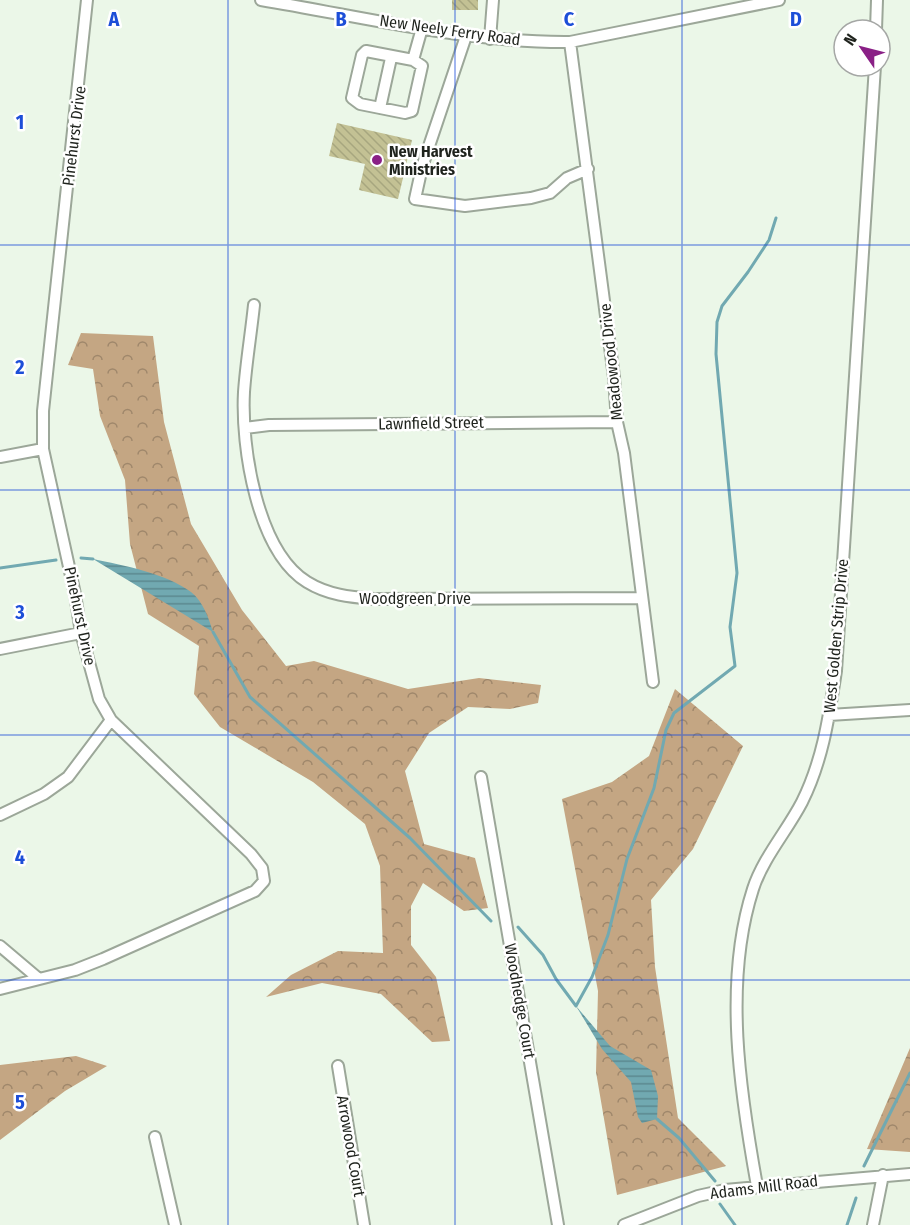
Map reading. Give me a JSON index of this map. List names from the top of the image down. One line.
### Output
{"streets":{"street":["New Neely Ferry Road","Pinehurst Drive","Meadowood Drive","Lawnfield Street","Woodgreen Drive","West Golden Strip Drive","Woodhedge Court","Arrowood Court","Adams Mill Road"]},"crossings":[["New Neely Ferry Road","Meadowood Drive"],["Meadowood Drive","Lawnfield Street"],["Meadowood Drive","Woodgreen Drive"],["Lawnfield Street","Woodgreen Drive"],["West Golden Strip Drive","Adams Mill Road"]],"places":["New Harvest Ministries"],"north":"top left","grid":{"columns":["A","B","C","D"],"rows":["1","2","3","4","5"]}}
